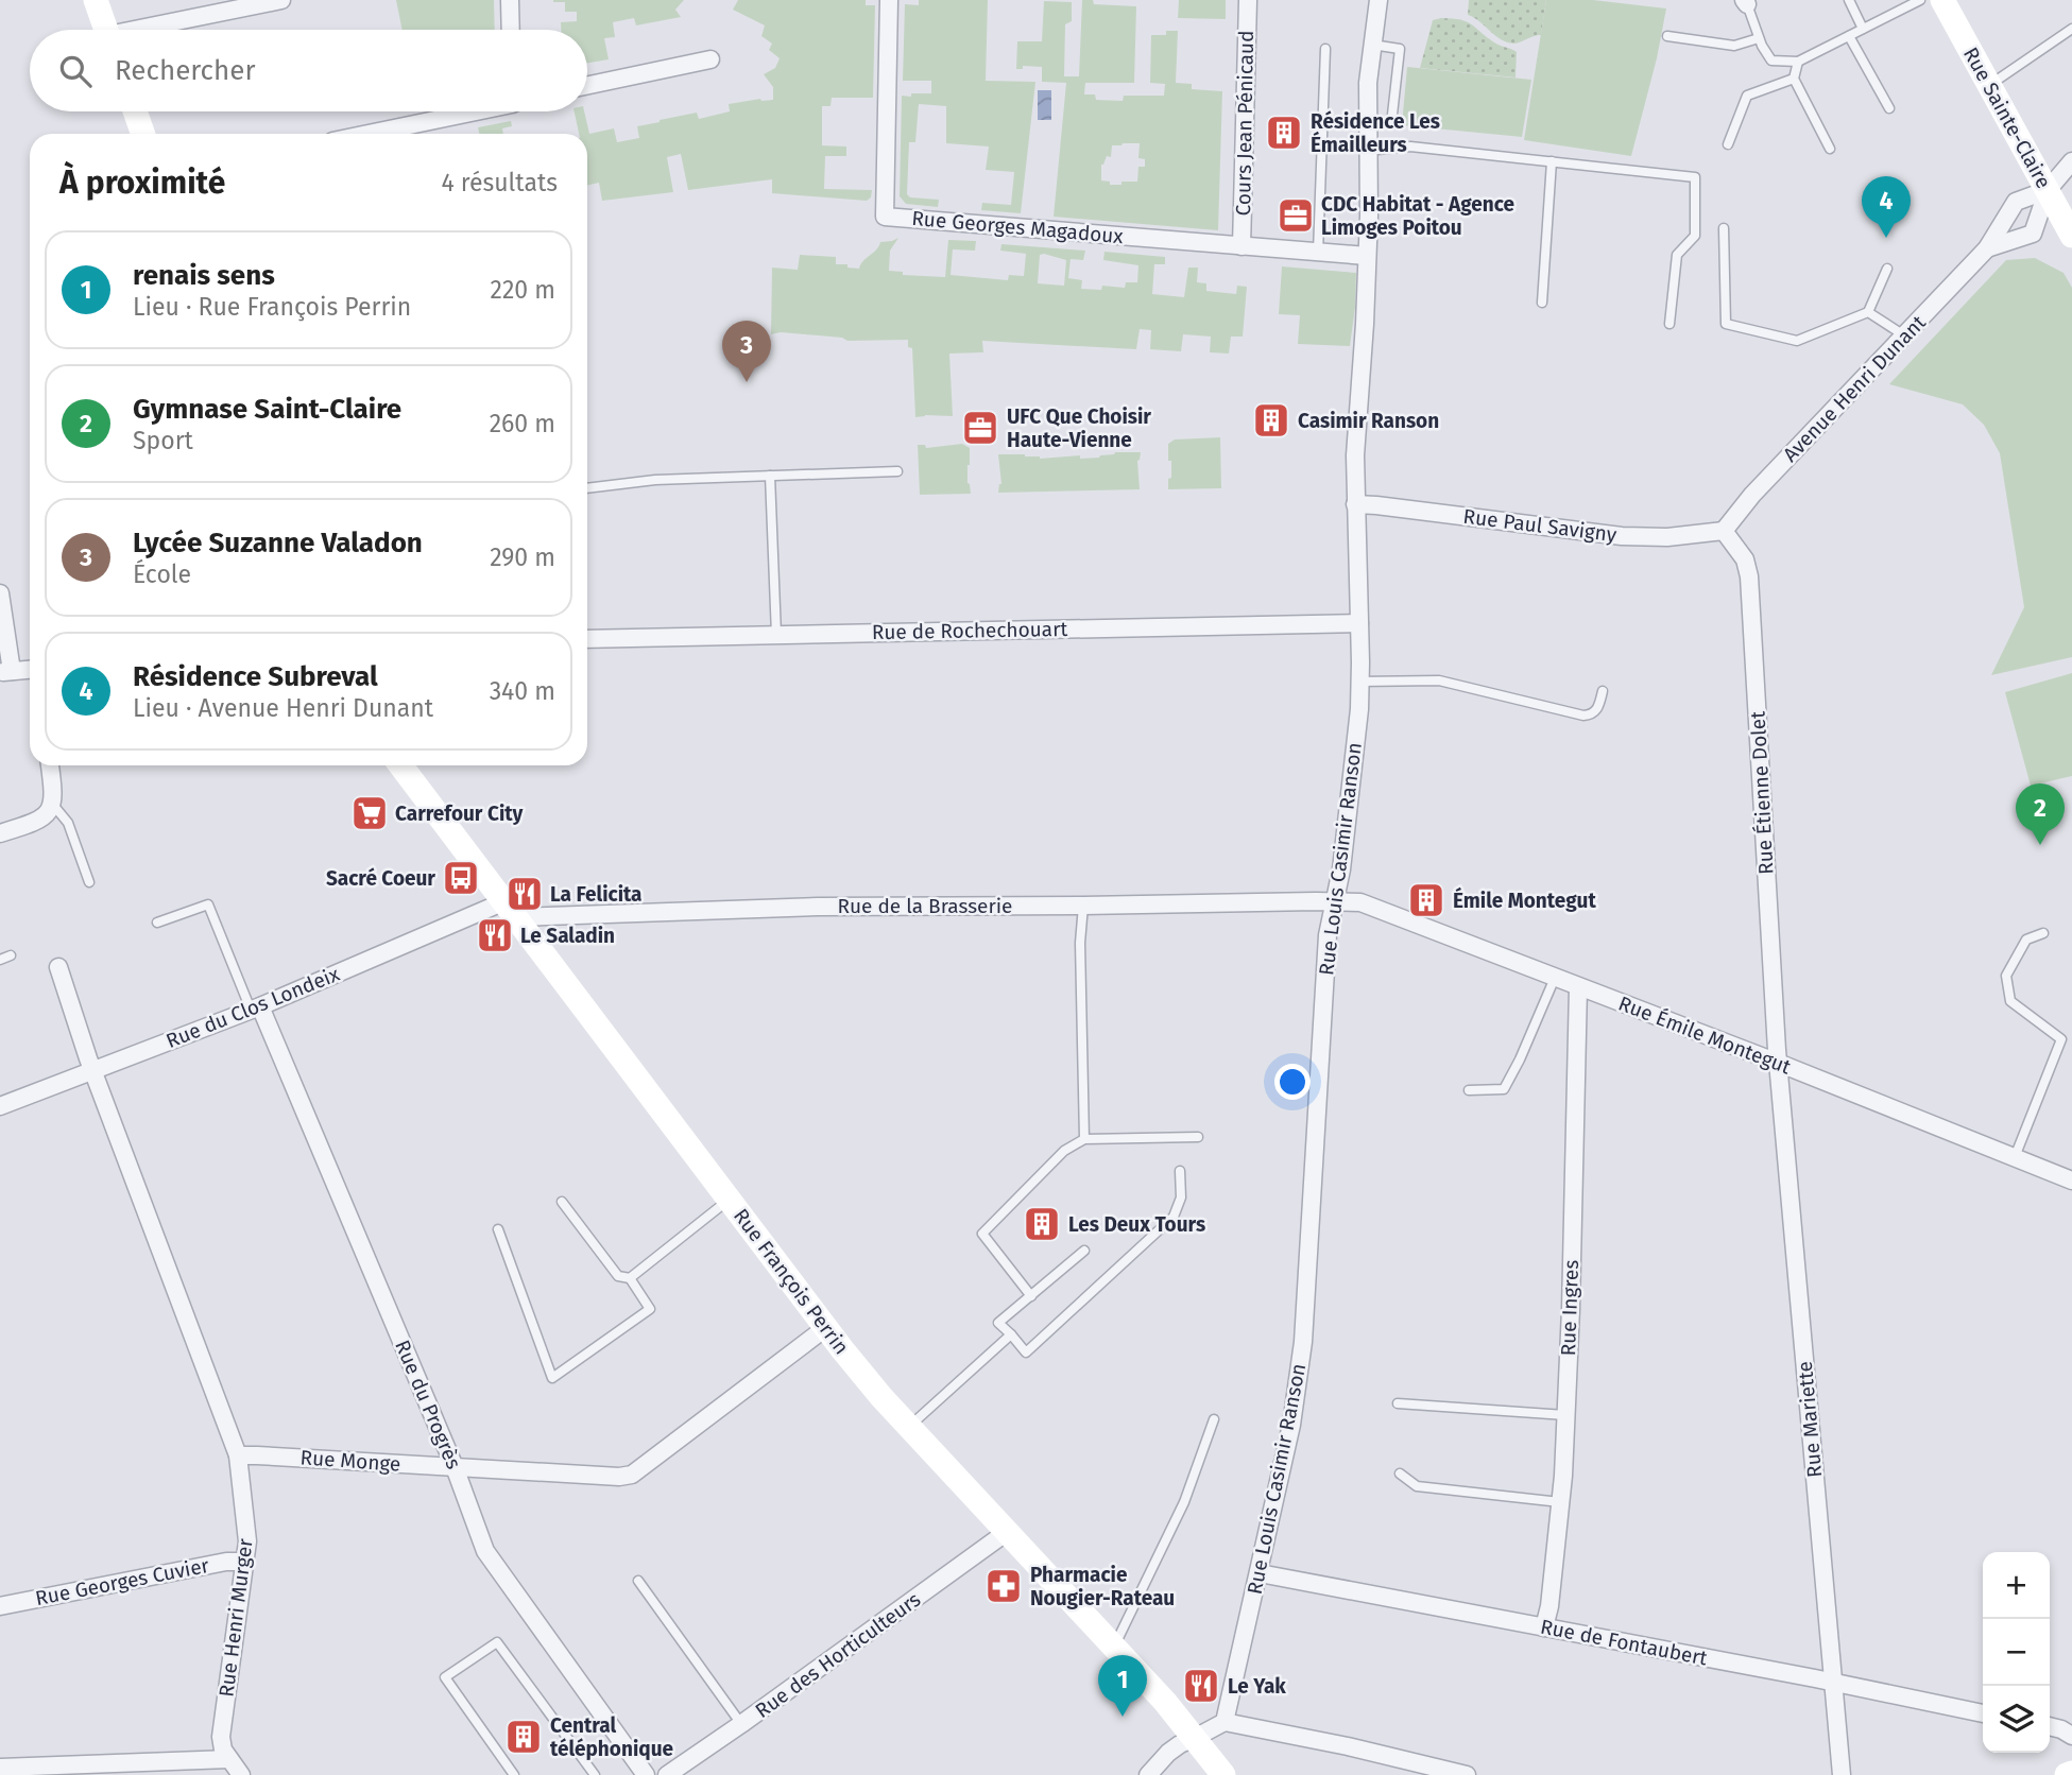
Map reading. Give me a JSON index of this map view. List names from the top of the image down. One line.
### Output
{"streets":{"main road":["Rue Sainte-Claire","Rue François Perrin"],"street":["Cours Jean Pénicaud","Rue Georges Magadoux","Avenue Henri Dunant","Rue Paul Savigny","Rue de Rochechouart","Rue Étienne Dolet","Rue Louis Casimir Ranson","Rue de la Brasserie","Rue du Clos Londeix","Rue Émile Montegut","Rue Ingres","Rue du Progrès","Rue Mariette","Rue Monge","Rue Georges Cuvier","Rue Henri Murger","Rue de Fontaubert","Rue des Horticulteurs"]},"crossings":[["Rue Sainte-Claire","Avenue Henri Dunant"],["Cours Jean Pénicaud","Rue Georges Magadoux"],["Rue Georges Magadoux","Rue Louis Casimir Ranson"],["Avenue Henri Dunant","Rue Paul Savigny"],["Avenue Henri Dunant","Rue Étienne Dolet"],["Rue Paul Savigny","Rue Étienne Dolet"],["Rue Paul Savigny","Rue Louis Casimir Ranson"],["Rue de Rochechouart","Rue Louis Casimir Ranson"],["Rue Étienne Dolet","Rue Émile Montegut"],["Rue Étienne Dolet","Rue Mariette"],["Rue Louis Casimir Ranson","Rue de la Brasserie"],["Rue Louis Casimir Ranson","Rue Émile Montegut"],["Rue Louis Casimir Ranson","Rue de Fontaubert"],["Rue de la Brasserie","Rue du Clos Londeix"],["Rue de la Brasserie","Rue Émile Montegut"],["Rue de la Brasserie","Rue François Perrin"],["Rue du Clos Londeix","Rue François Perrin"],["Rue du Clos Londeix","Rue du Progrès"],["Rue Émile Montegut","Rue Ingres"],["Rue Émile Montegut","Rue Mariette"],["Rue François Perrin","Rue Monge"],["Rue François Perrin","Rue des Horticulteurs"],["Rue Ingres","Rue de Fontaubert"],["Rue du Progrès","Rue Monge"],["Rue Mariette","Rue de Fontaubert"],["Rue Monge","Rue Henri Murger"],["Rue Georges Cuvier","Rue Henri Murger"]],"places":{"building":["Résidence Les Émailleurs","Casimir Ranson","Émile Montegut","Les Deux Tours","Central téléphonique"],"office":["CDC Habitat - Agence Limoges Poitou","UFC Que Choisir Haute-Vienne"],"supermarket":["Carrefour City"],"bus stop":["Sacré Coeur"],"restaurant":["La Felicita","Le Saladin","Le Yak"],"pharmacy":["Pharmacie Nougier-Rateau"]},"page":{"search":"Rechercher","heading":["À proximité","4 résultats"],"pins":["4","3","2","1"],"list":[{"mark":"1","name":"renais sens","note":"Lieu · Rue François Perrin","value":"220 m"},{"mark":"2","name":"Gymnase Saint-Claire","note":"Sport","value":"260 m"},{"mark":"3","name":"Lycée Suzanne Valadon","note":"École","value":"290 m"},{"mark":"4","name":"Résidence Subreval","note":"Lieu · Avenue Henri Dunant","value":"340 m"}],"map_buttons":["+","−"]}}
